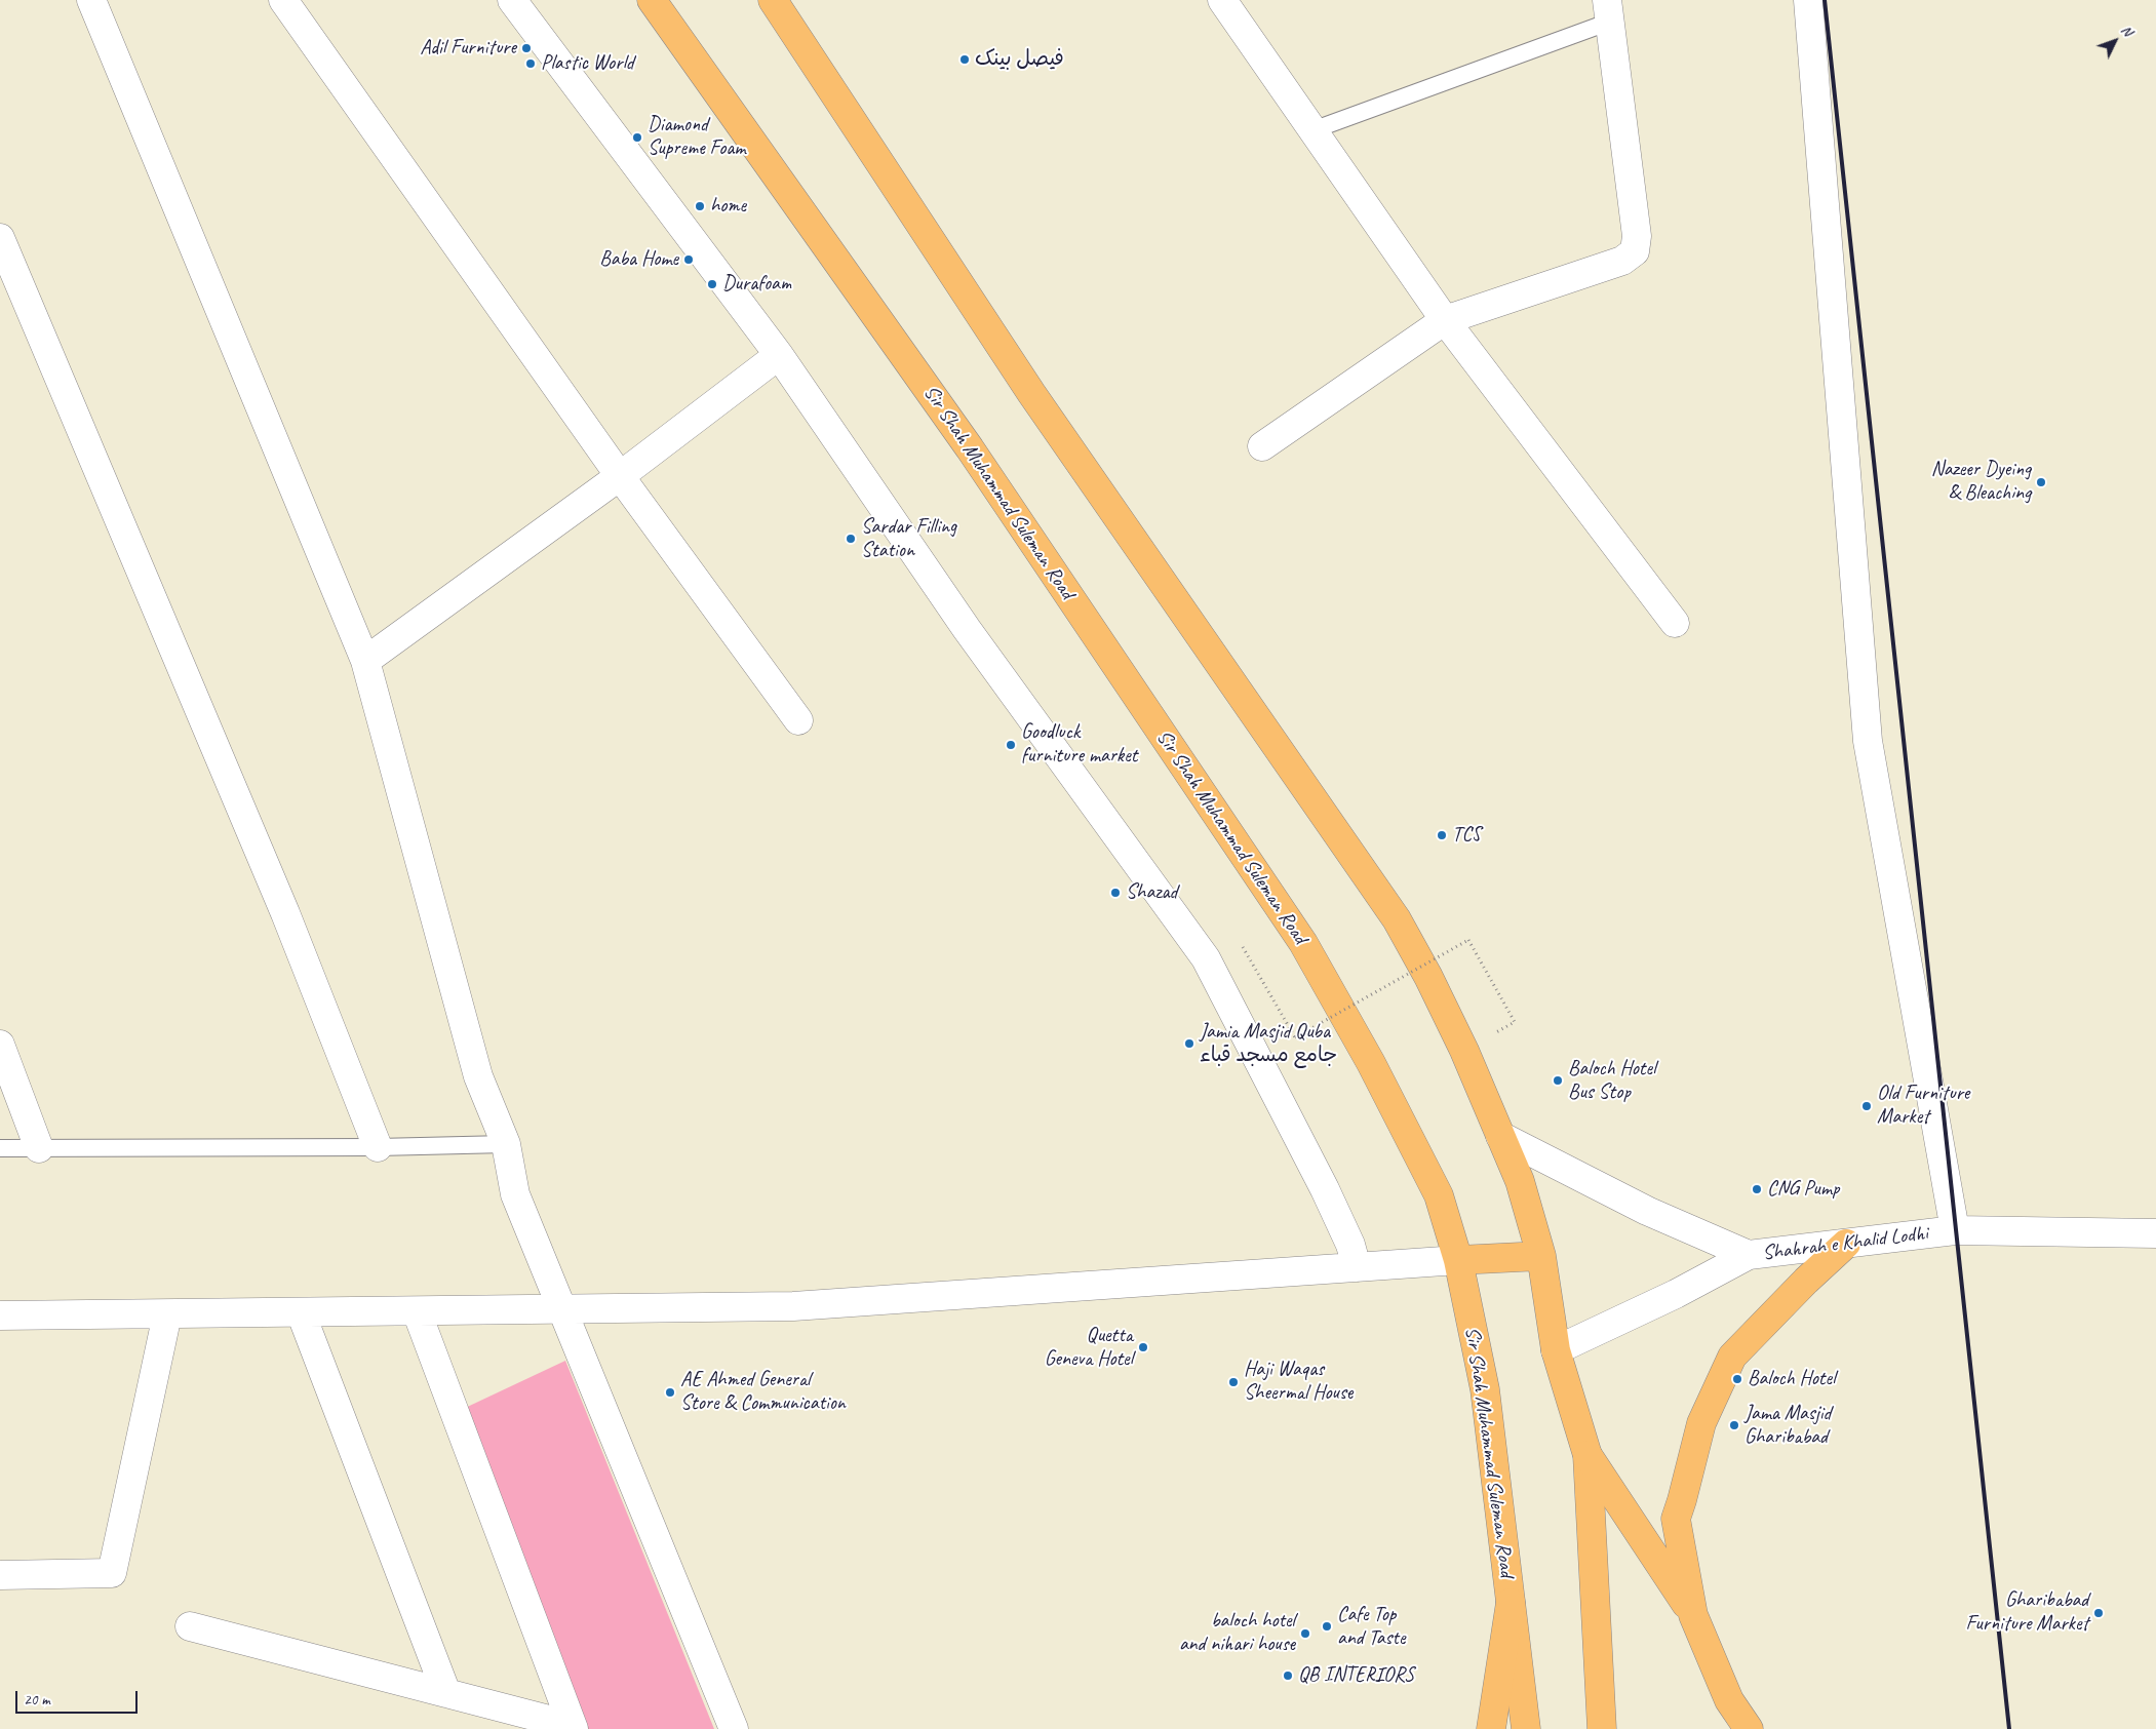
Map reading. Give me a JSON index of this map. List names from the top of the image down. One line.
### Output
{"streets":{"highway":["Sir Shah Muhammad Suleman Road"],"street":["Shahrah e Khalid Lodhi"]},"places":["Adil Furniture","فیصل بینک","Plastic World","Diamond Supreme Foam","home","Baba Home","Durafoam","Nazeer Dyeing & Bleaching","Sardar Filling Station","Goodluck furniture market","TCS","Shazad","Jamia Masjid Quba جامع مسجد قباء","Baloch Hotel Bus Stop","Old Furniture Market","CNG Pump","Quetta Geneva Hotel","Baloch Hotel","Haji Waqas Sheermal House","AE Ahmed General Store & Communication","Jama Masjid Gharibabad","Gharibabad Furniture Market","Cafe Top and Taste","baloch hotel and nihari house","QB INTERIORS"],"scale_bar":"20 m","north":"top right"}
